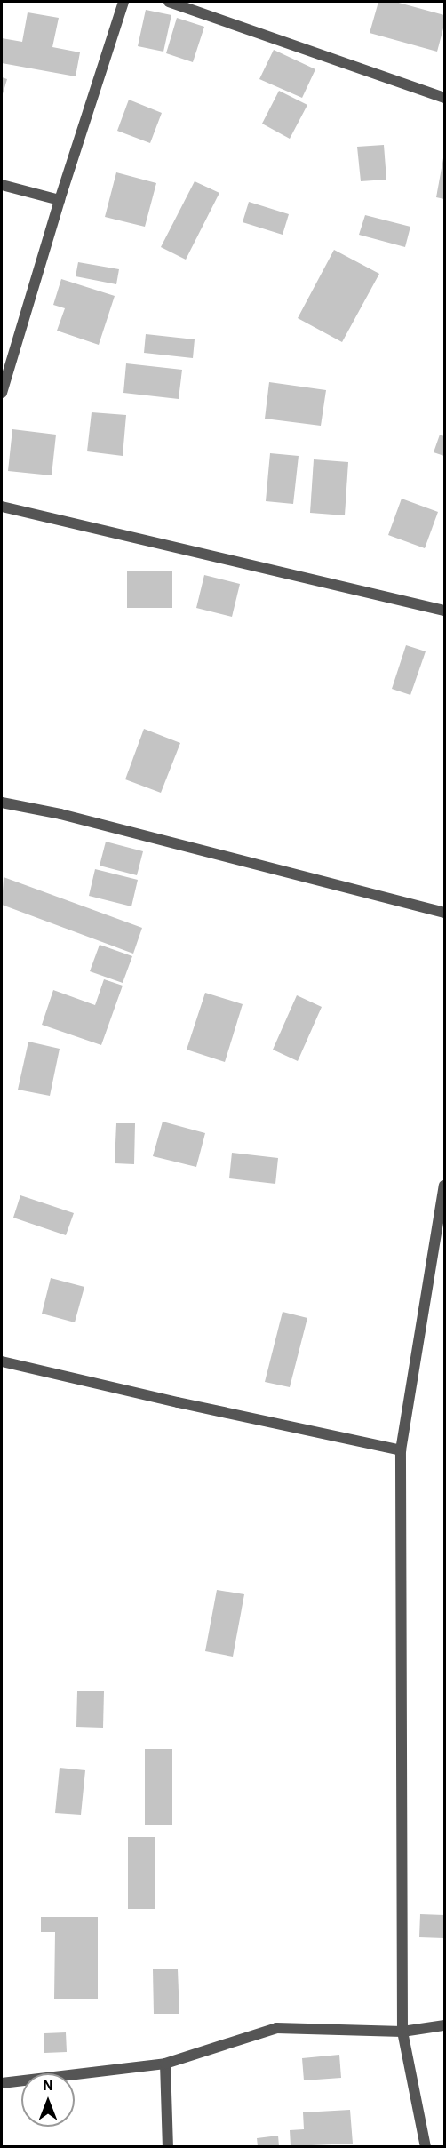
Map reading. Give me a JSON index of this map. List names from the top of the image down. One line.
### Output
{"north":"top"}
